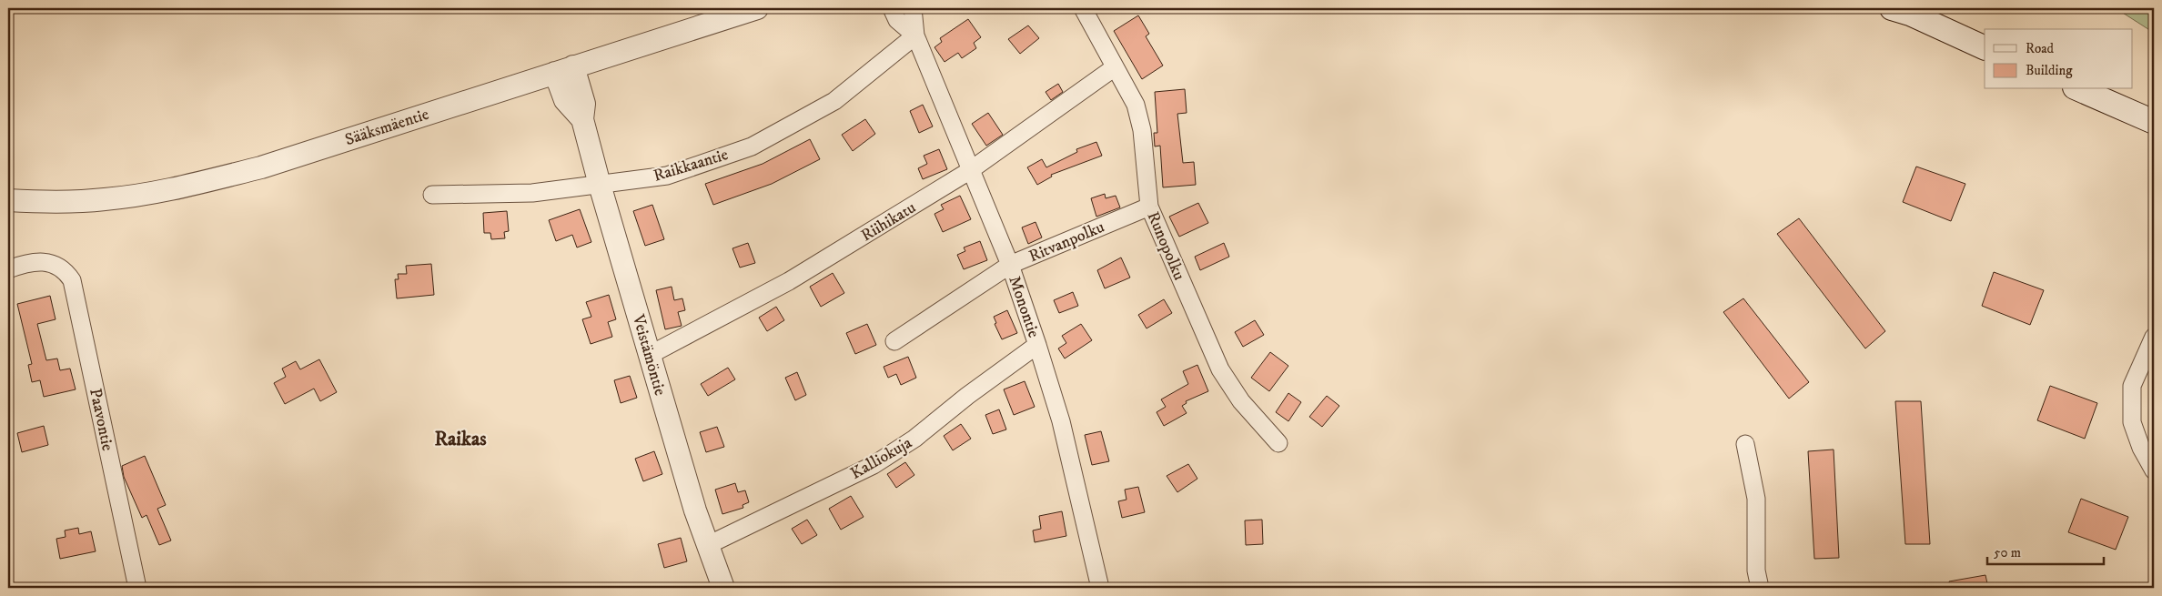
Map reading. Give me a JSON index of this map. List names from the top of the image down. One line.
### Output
{"streets":{"street":["Sääksmäentie","Raikkaantie","Riihikatu","Ritvanpolku","Runopolku","Monontie","Veistämöntie","Paavontie","Kalliokuja"]},"crossings":[["Sääksmäentie","Veistämöntie"],["Raikkaantie","Monontie"],["Raikkaantie","Veistämöntie"],["Riihikatu","Runopolku"],["Riihikatu","Monontie"],["Riihikatu","Veistämöntie"],["Ritvanpolku","Runopolku"],["Ritvanpolku","Monontie"],["Monontie","Kalliokuja"],["Veistämöntie","Kalliokuja"]],"districts":["Raikas"],"legend":["Road","Building"],"scale_bar":"50 m"}
